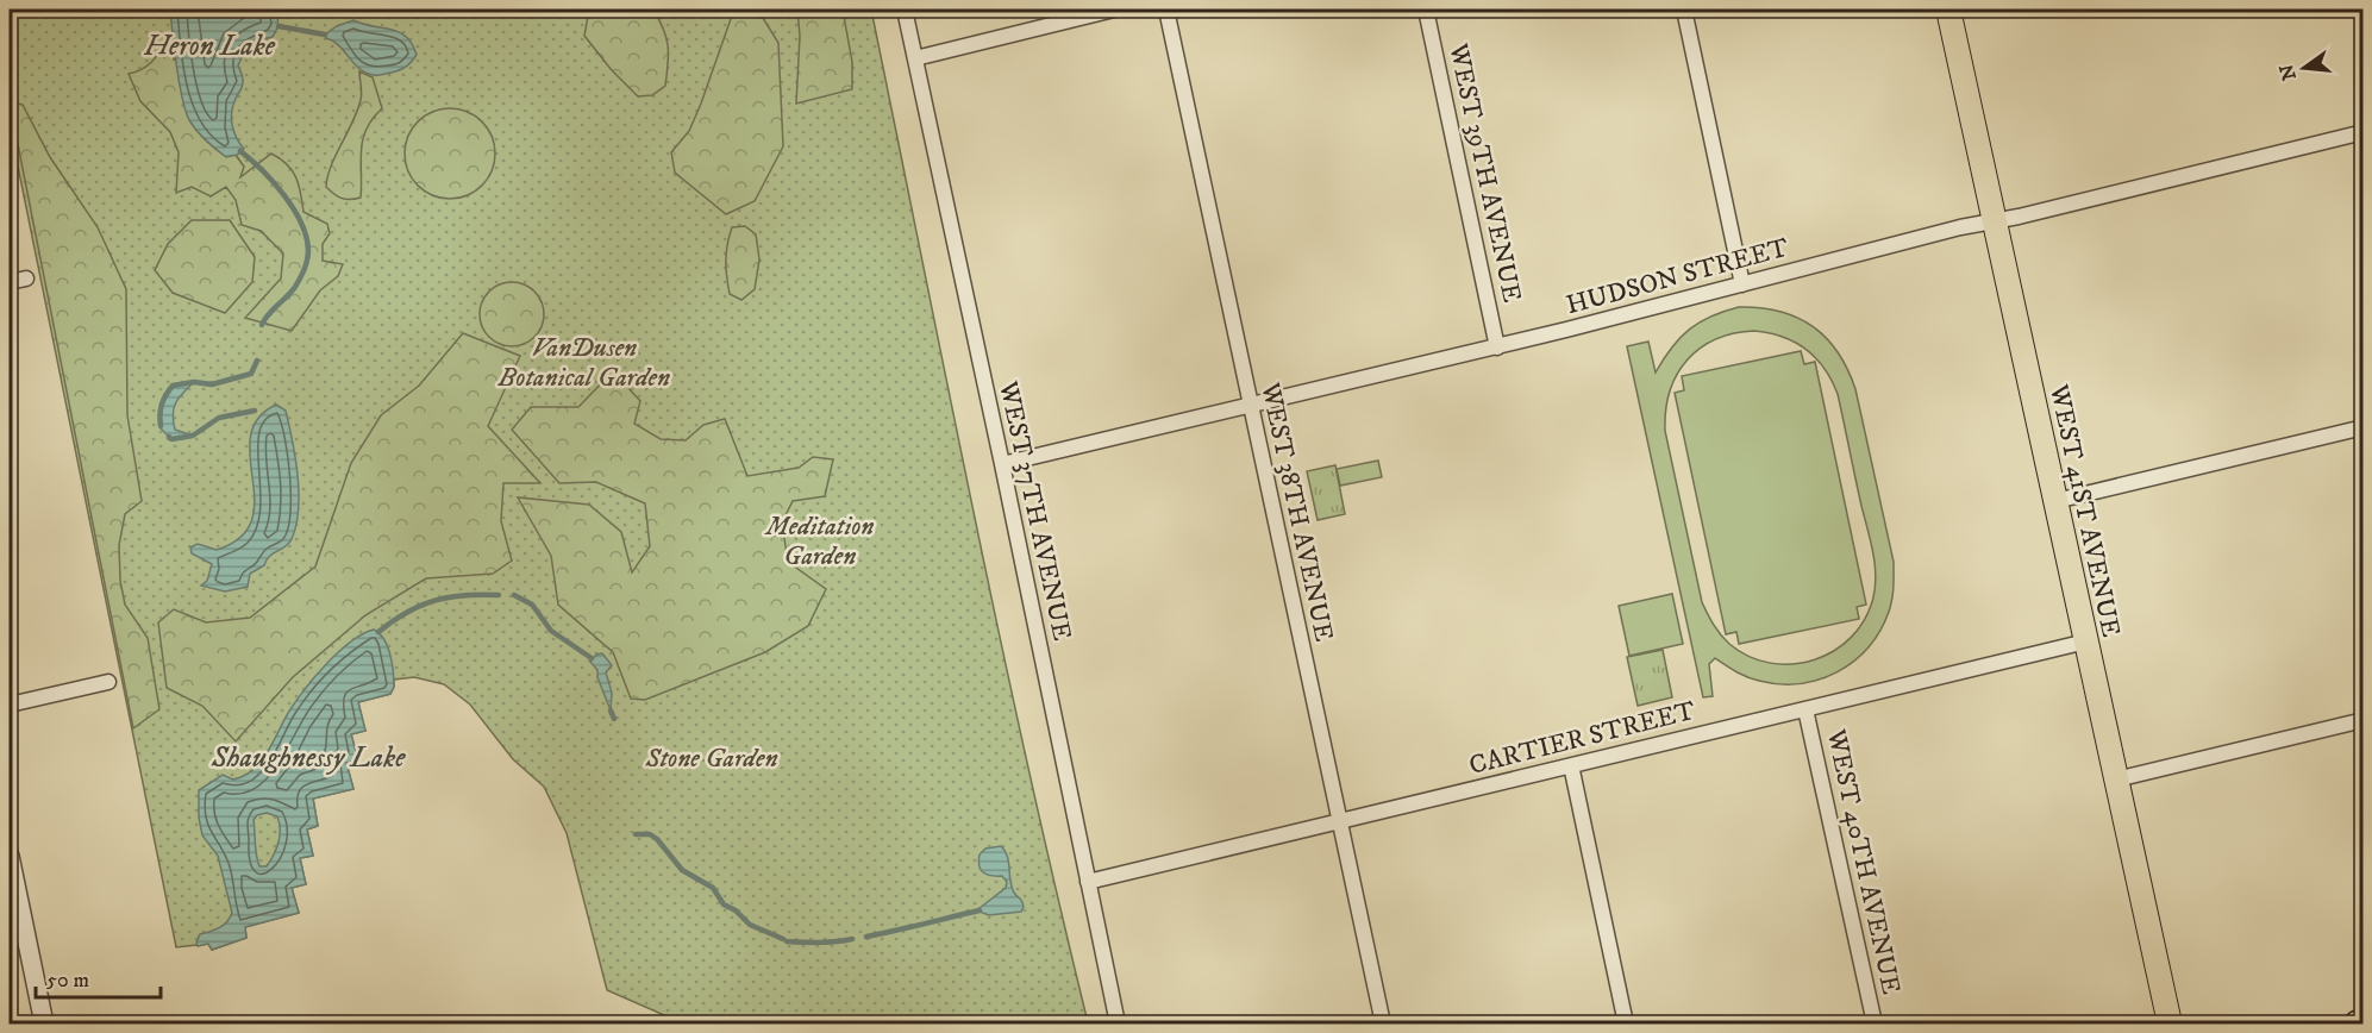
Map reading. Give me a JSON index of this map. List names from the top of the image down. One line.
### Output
{"streets":{"main road":["WEST 41ST AVENUE"],"street":["WEST 39TH AVENUE","HUDSON STREET","WEST 37TH AVENUE","WEST 38TH AVENUE","CARTIER STREET","WEST 40TH AVENUE"]},"crossings":[["WEST 39TH AVENUE","HUDSON STREET"],["HUDSON STREET","WEST 37TH AVENUE"],["HUDSON STREET","WEST 41ST AVENUE"],["HUDSON STREET","WEST 38TH AVENUE"],["WEST 37TH AVENUE","CARTIER STREET"],["WEST 41ST AVENUE","CARTIER STREET"],["WEST 38TH AVENUE","CARTIER STREET"],["CARTIER STREET","WEST 40TH AVENUE"]],"water":["Heron Lake","Shaughnessy Lake"],"parks":["VanDusen Botanical Garden","Meditation Garden","Stone Garden"],"scale_bar":"50 m","north":"left"}
